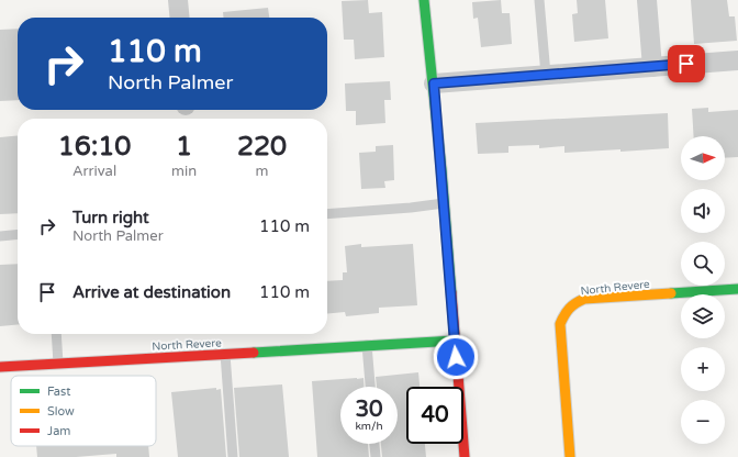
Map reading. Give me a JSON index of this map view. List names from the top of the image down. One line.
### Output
{"streets":{"street":["North Revere"]},"legend":["Fast","Slow","Jam"],"north":"right","page":{"turn":["110 m","North Palmer"],"eta":["16:10","Arrival","1","min","220","m"],"map_buttons":["+","−"],"list":[{"name":"Turn right","note":"North Palmer","value":"110 m"},{"name":"Arrive at destination","value":"110 m"}],"speed":"30 km/h","limit":"40"}}
